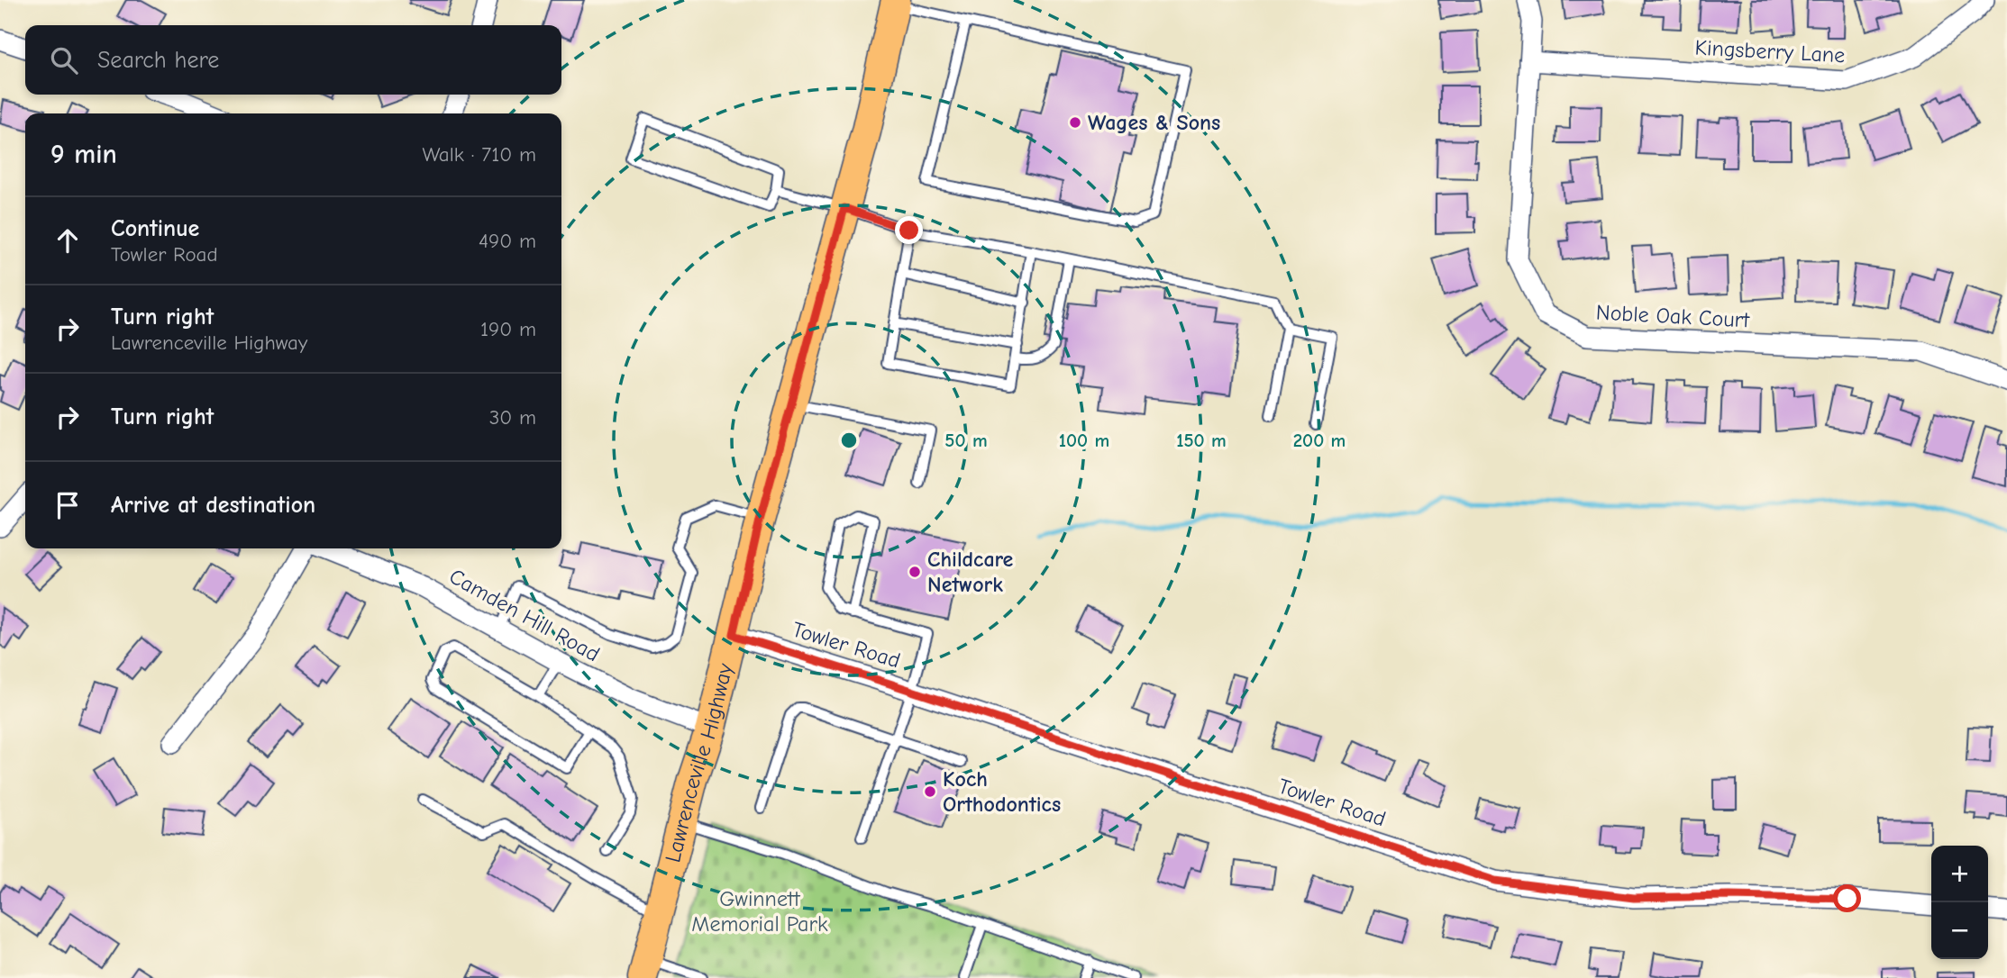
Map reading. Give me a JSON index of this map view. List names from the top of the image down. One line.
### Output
{"streets":{"main road":["Lawrenceville Highway"],"street":["Kingsberry Lane","Noble Oak Court","Camden Hill Road","Towler Road"]},"crossings":[["Kingsberry Lane","Noble Oak Court"],["Camden Hill Road","Lawrenceville Highway"],["Towler Road","Lawrenceville Highway"]],"parks":["Gwinnett Memorial Park"],"places":["Wages & Sons","Childcare Network","Koch Orthodontics"],"page":{"search":"Search here","heading":["9 min","Walk · 710 m"],"list":[["Continue","Towler Road","490 m"],["Turn right","Lawrenceville Highway","190 m"],["Turn right","30 m"],"Arrive at destination"],"map_buttons":["+","−"]},"rings":["50 m","100 m","150 m","200 m"]}
